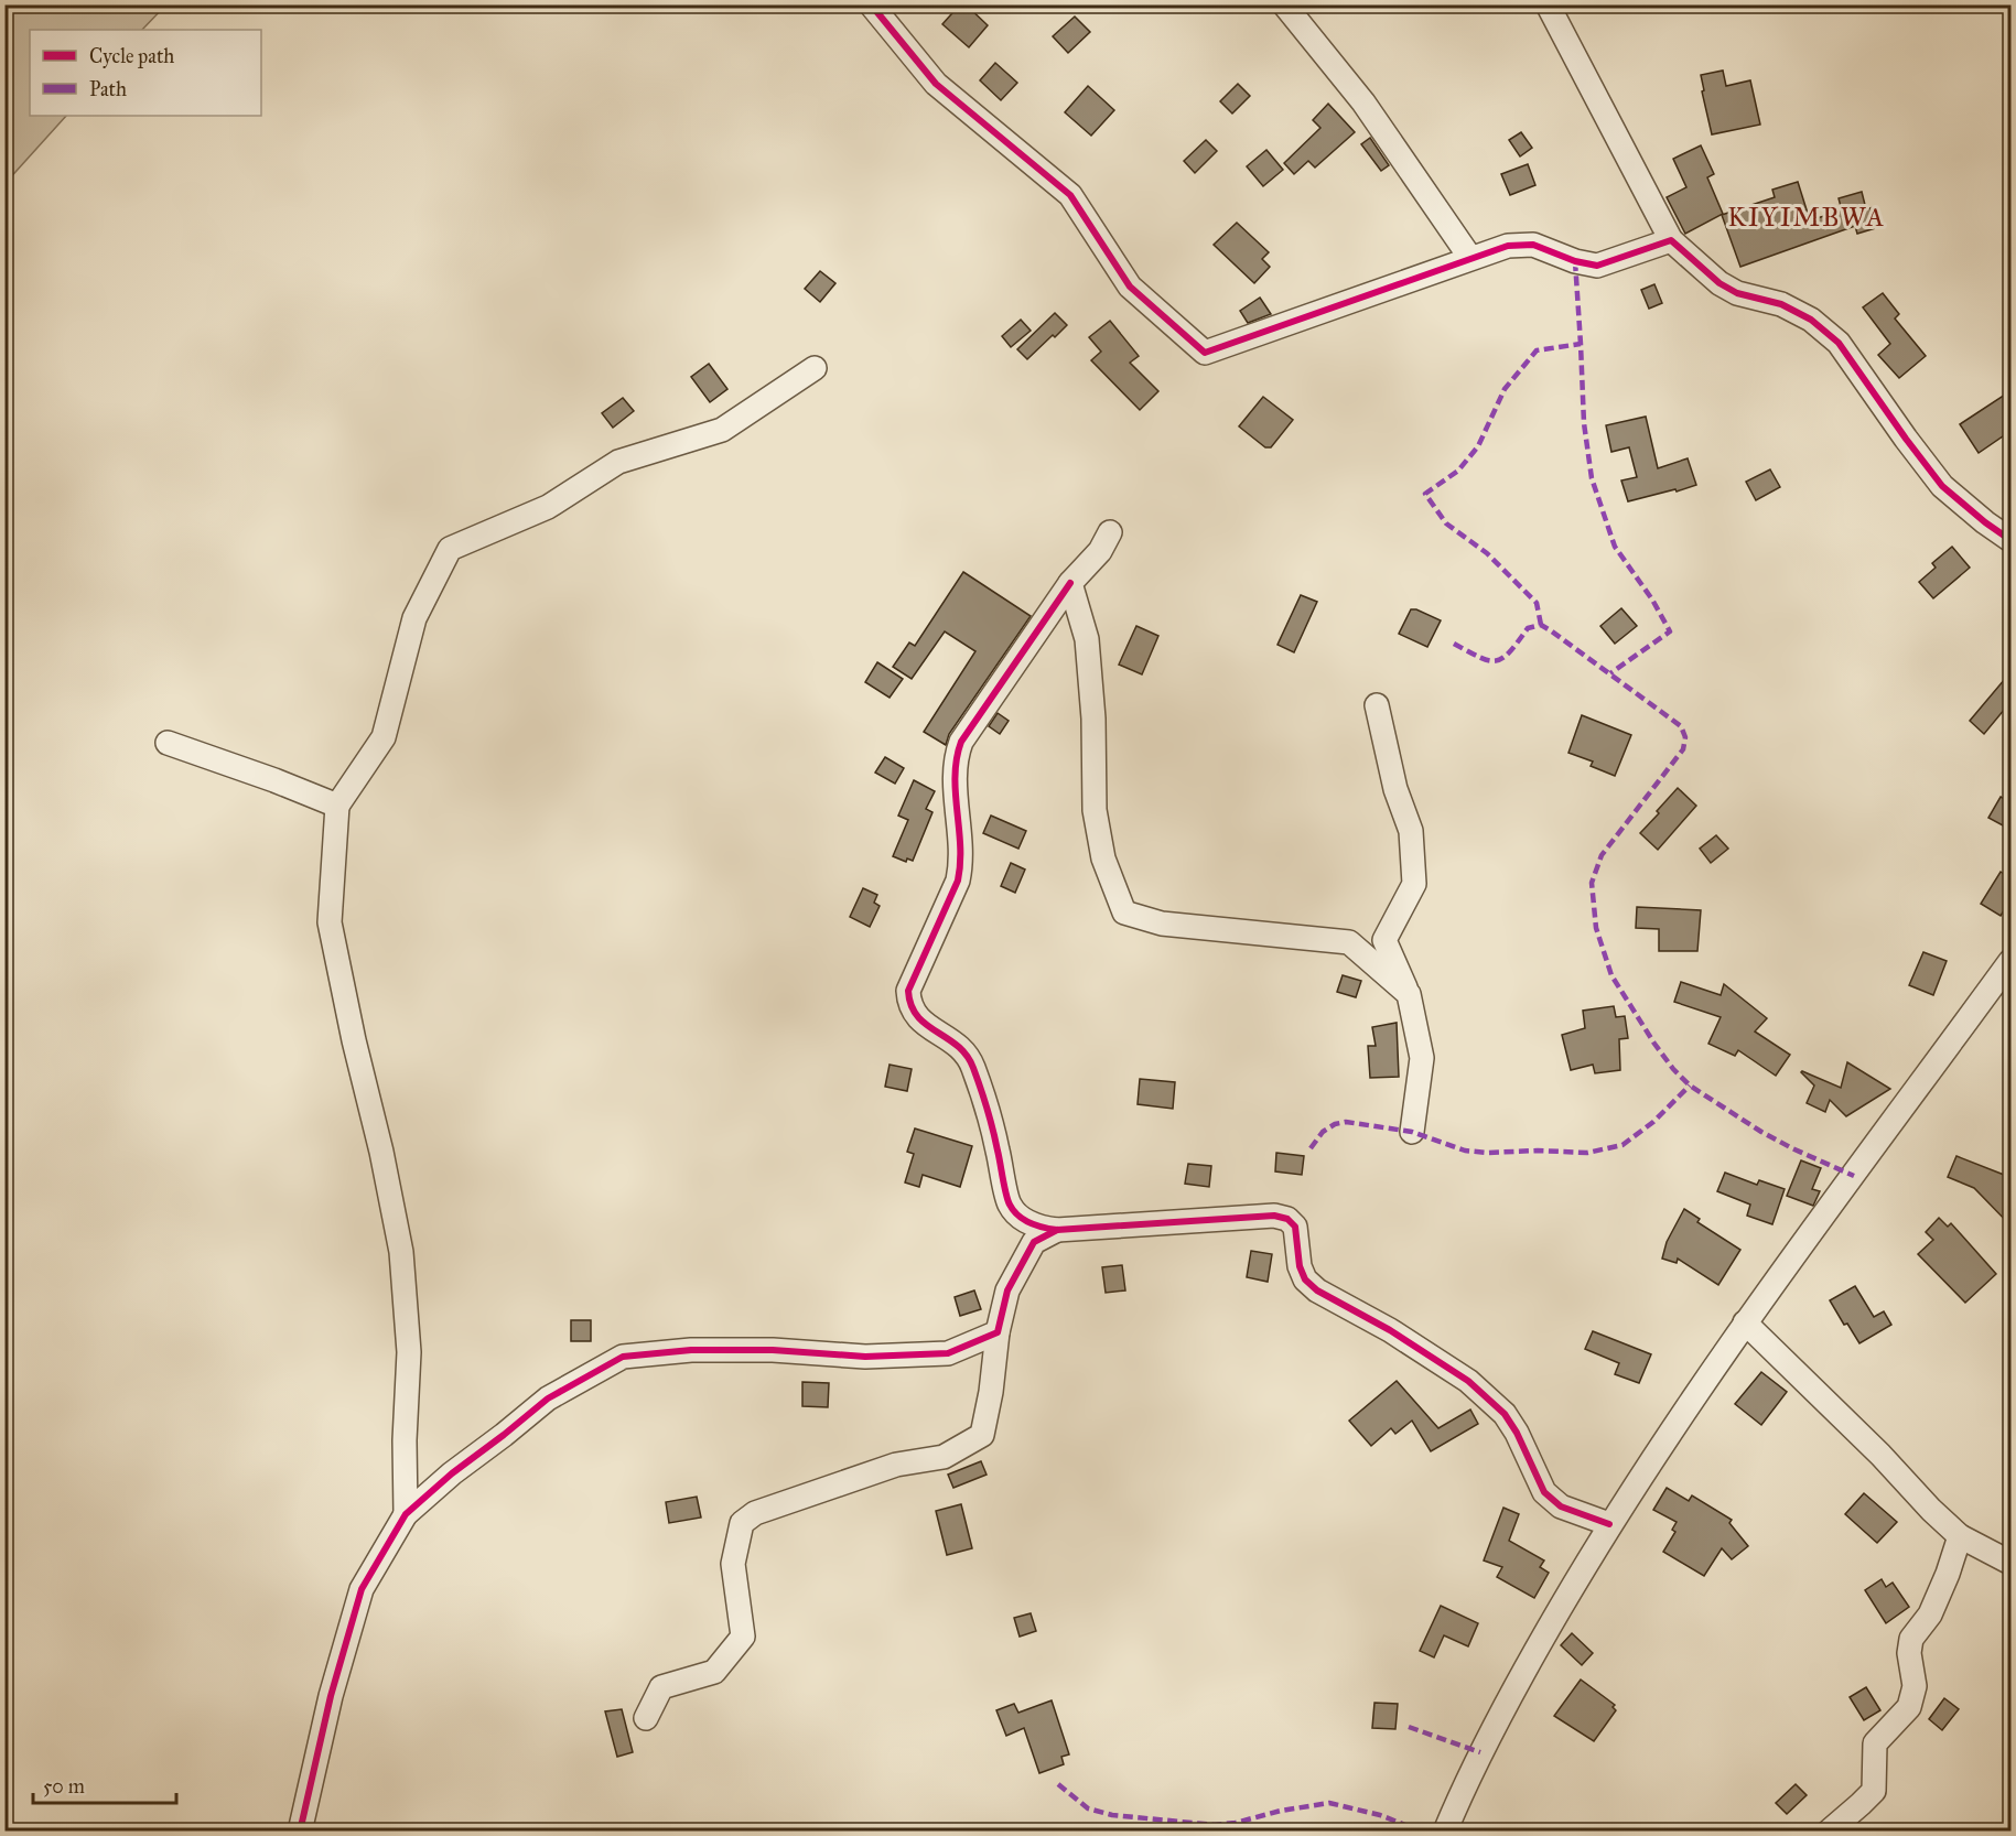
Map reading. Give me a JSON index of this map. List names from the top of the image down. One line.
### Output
{"districts":["KIYIMBWA"],"legend":["Cycle path","Path"],"scale_bar":"50 m"}
